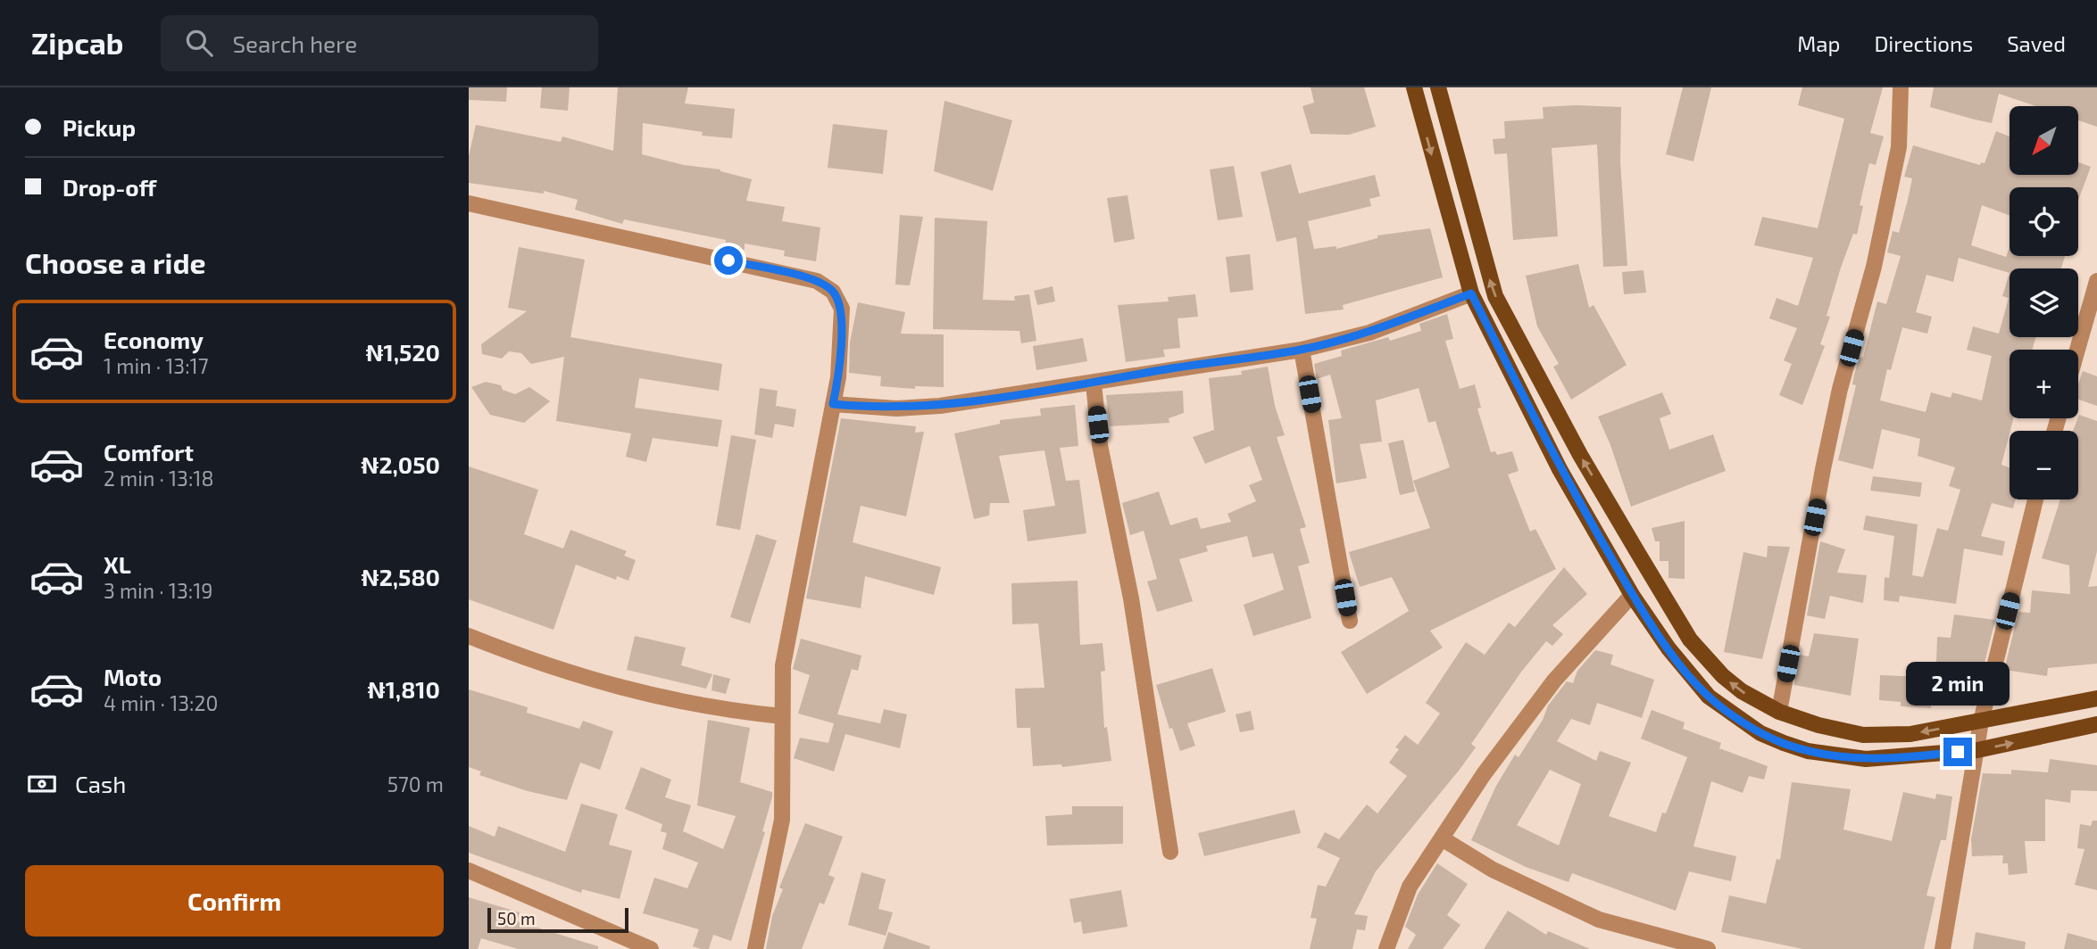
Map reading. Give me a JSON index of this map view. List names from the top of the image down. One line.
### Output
{"scale_bar":"50 m","north":"bottom left","page":{"header":"Zipcab","search":"Search here","nav":["Map","Directions","Saved"],"banner":["Pickup","Drop-off"],"map_buttons":["+","−"],"heading":"Choose a ride","list":[{"name":"Economy","note":"1 min · 13:17","value":"₦1,520"},{"name":"Comfort","note":"2 min · 13:18","value":"₦2,050"},{"name":"XL","note":"3 min · 13:19","value":"₦2,580"},{"name":"Moto","note":"4 min · 13:20","value":"₦1,810"}],"bubble":"2 min","pay":["Cash","570 m"],"buttons":"Confirm","scale":"50 m"}}
